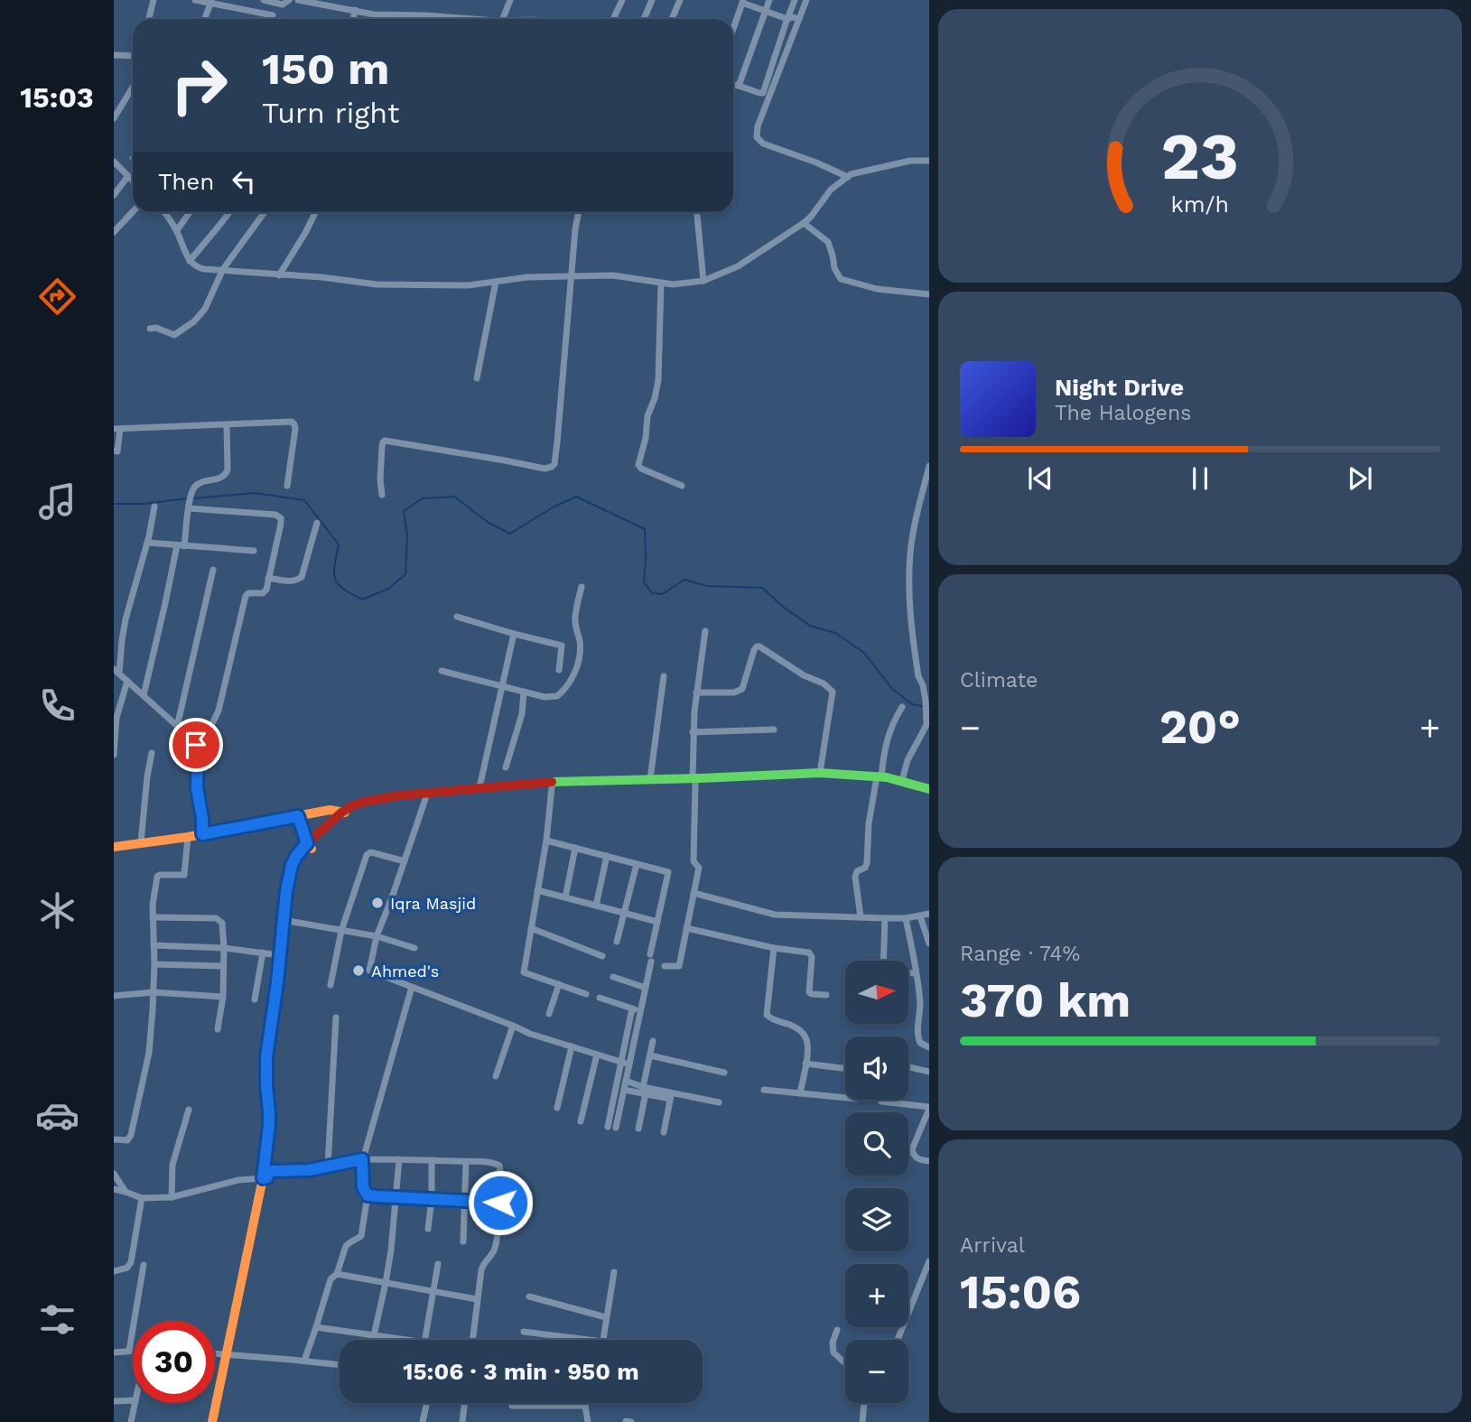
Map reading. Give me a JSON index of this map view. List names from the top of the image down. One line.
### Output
{"places":["Iqra Masjid","Ahmed's"],"north":"right","page":{"tabs":"15:03","turn":["150 m","Turn right"],"then":"Then","song":["Night Drive","The Halogens"],"tile":["Climate",["Range · 74%","370 km"],["Arrival","15:06"]],"heat":["−","20°","+"],"map_buttons":["+","−"],"limit":"30","trip":"15:06 · 3 min · 950 m","gauge":["23","km/h"]}}
